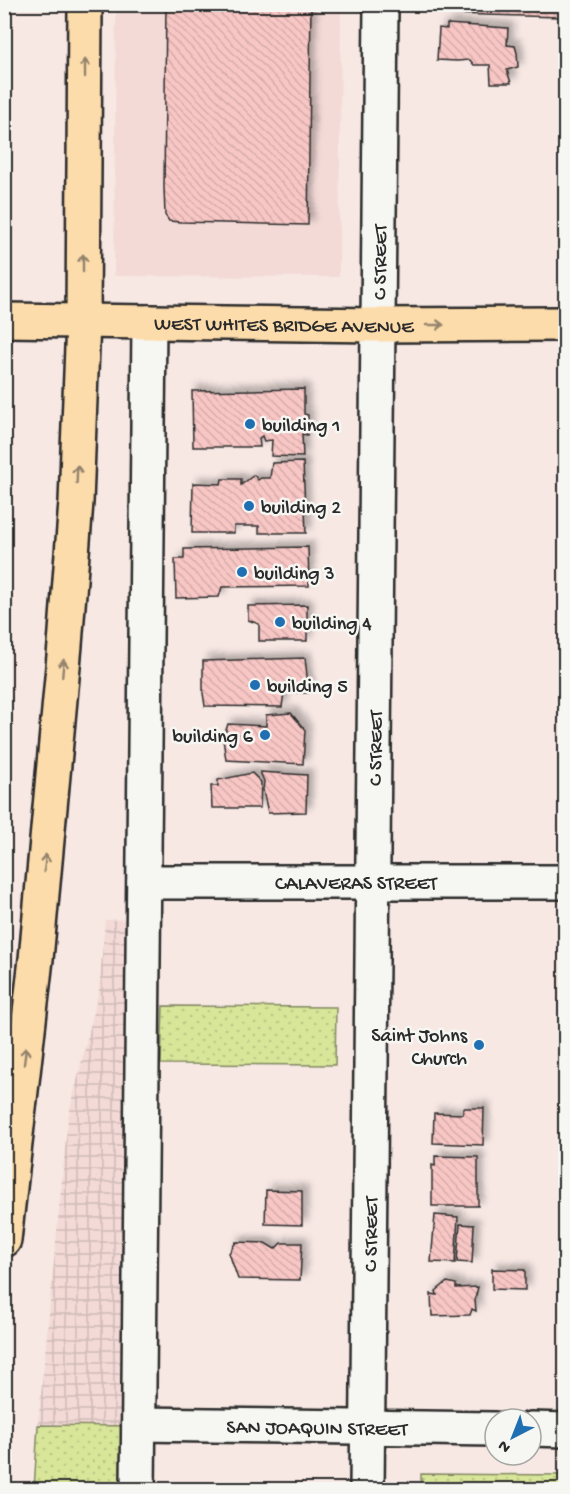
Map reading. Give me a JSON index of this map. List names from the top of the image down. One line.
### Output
{"streets":{"main road":["WEST WHITES BRIDGE AVENUE"],"street":["C STREET","CALAVERAS STREET","SAN JOAQUIN STREET"]},"crossings":[["C STREET","WEST WHITES BRIDGE AVENUE"],["C STREET","CALAVERAS STREET"],["C STREET","SAN JOAQUIN STREET"]],"places":["building 1","building 2","building 3","building 4","building 5","building 6","Saint Johns Church"],"north":"bottom left"}
